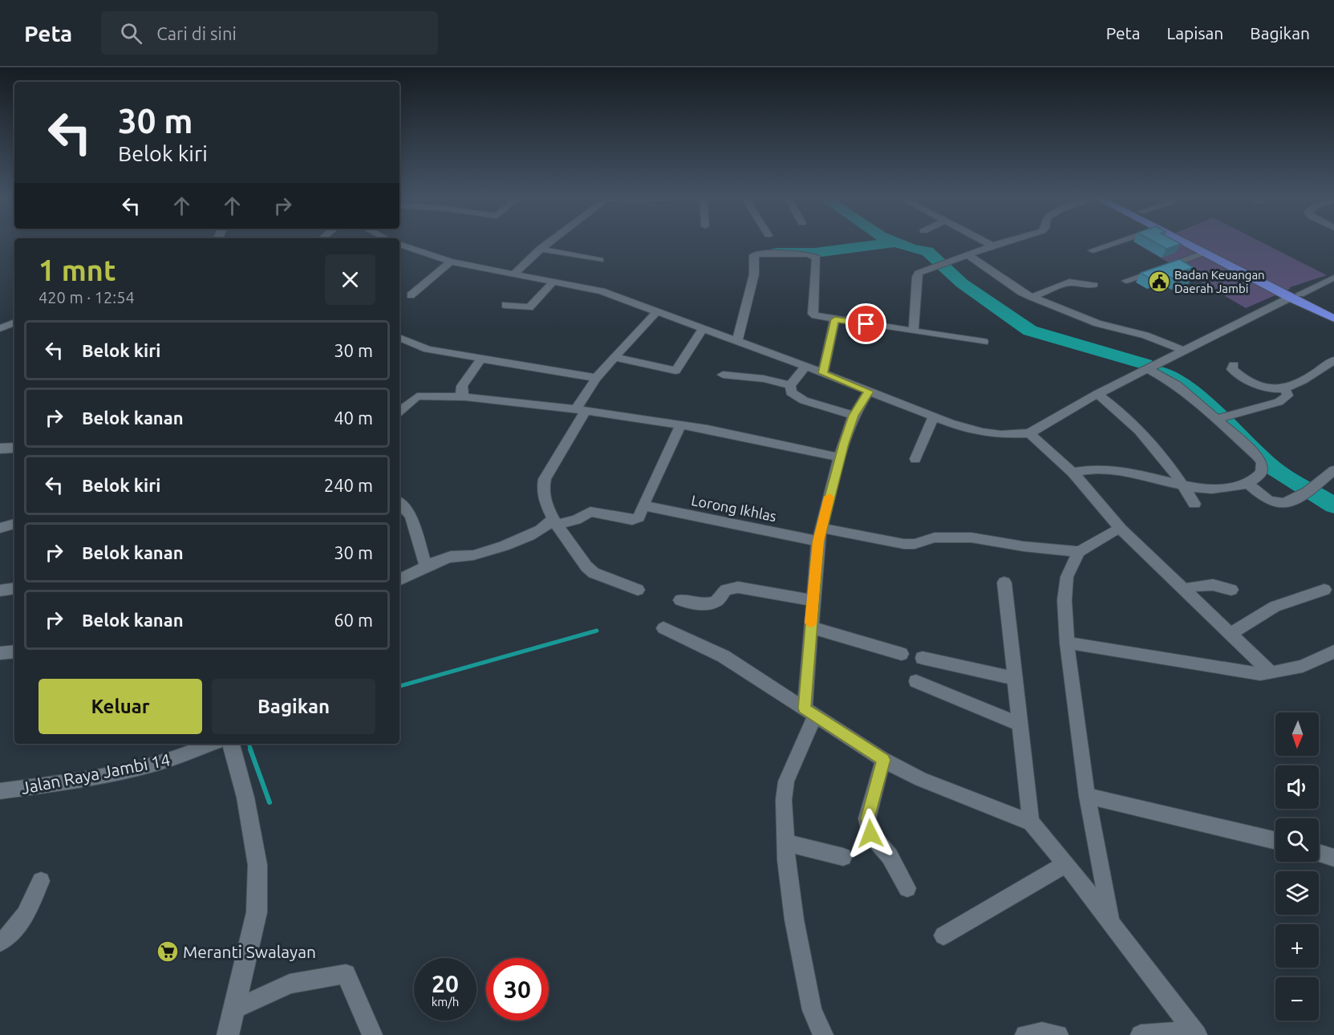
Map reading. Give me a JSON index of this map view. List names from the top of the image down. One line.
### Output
{"streets":{"street":["Lorong Ikhlas","Jalan Raya Jambi 14"]},"places":{"public building":["Badan Keuangan Daerah Jambi"],"supermarket":["Meranti Swalayan"]},"north":"bottom","page":{"header":"Peta","search":"Cari di sini","nav":["Peta","Lapisan","Bagikan"],"turn":["30 m","Belok kiri"],"heading":["1 mnt","420 m · 12:54"],"list":[{"name":"Belok kiri","value":"30 m"},{"name":"Belok kanan","value":"40 m"},{"name":"Belok kiri","value":"240 m"},{"name":"Belok kanan","value":"30 m"},{"name":"Belok kanan","value":"60 m"}],"buttons":["Keluar","Bagikan"],"map_buttons":["+","−"],"speed":"20 km/h","limit":"30"}}
